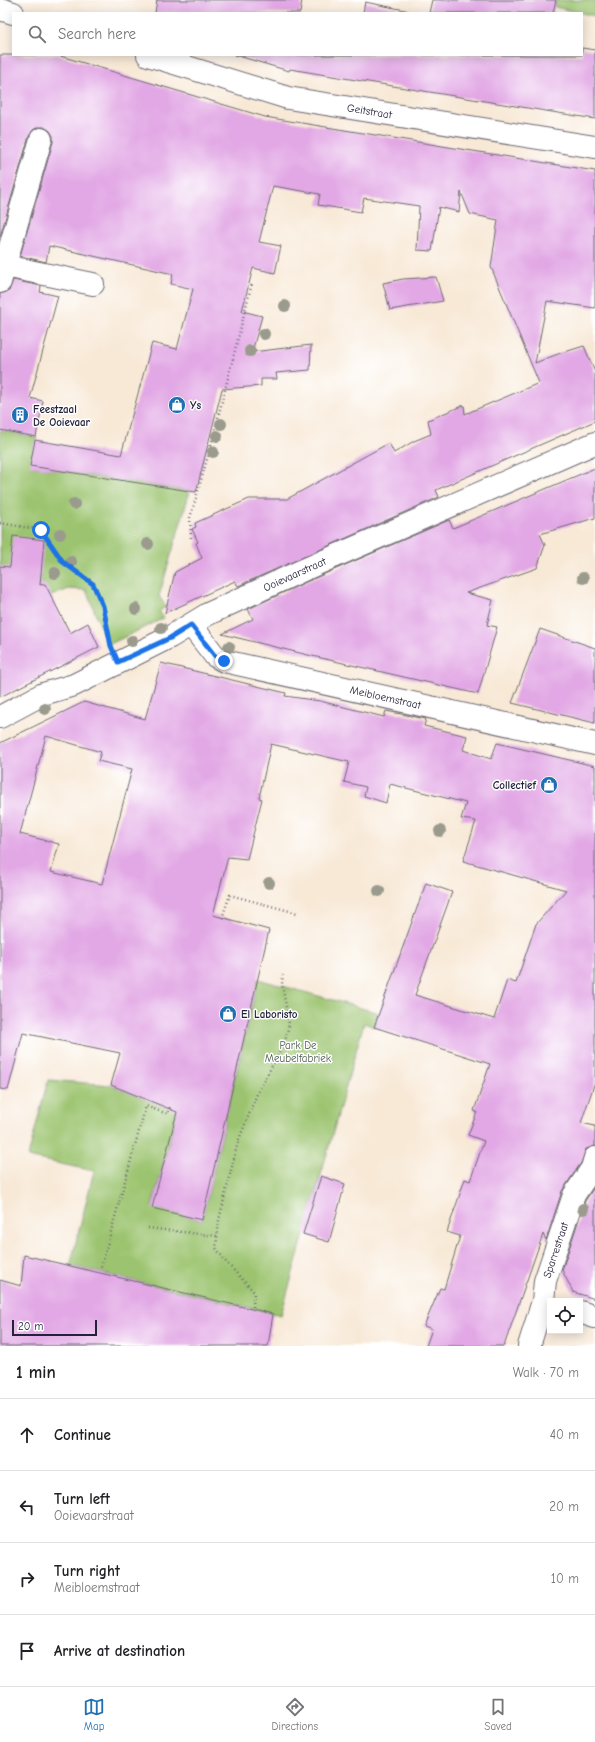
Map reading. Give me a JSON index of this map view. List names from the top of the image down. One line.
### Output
{"streets":{"street":["Geitstraat","Ooievaarstraat","Meibloemstraat","Sparrestraat"]},"crossings":[["Ooievaarstraat","Meibloemstraat"]],"parks":["Park De Meubelfabriek"],"places":{"shop":["Ys","Collectief","El Laboristo"],"building":["Feestzaal De Ooievaar"]},"scale_bar":"20 m","page":{"search":"Search here","scale":"20 m","heading":["1 min","Walk · 70 m"],"list":[["Continue","40 m"],["Turn left","Ooievaarstraat","20 m"],["Turn right","Meibloemstraat","10 m"],"Arrive at destination"],"nav":["Map","Directions","Saved"]}}
